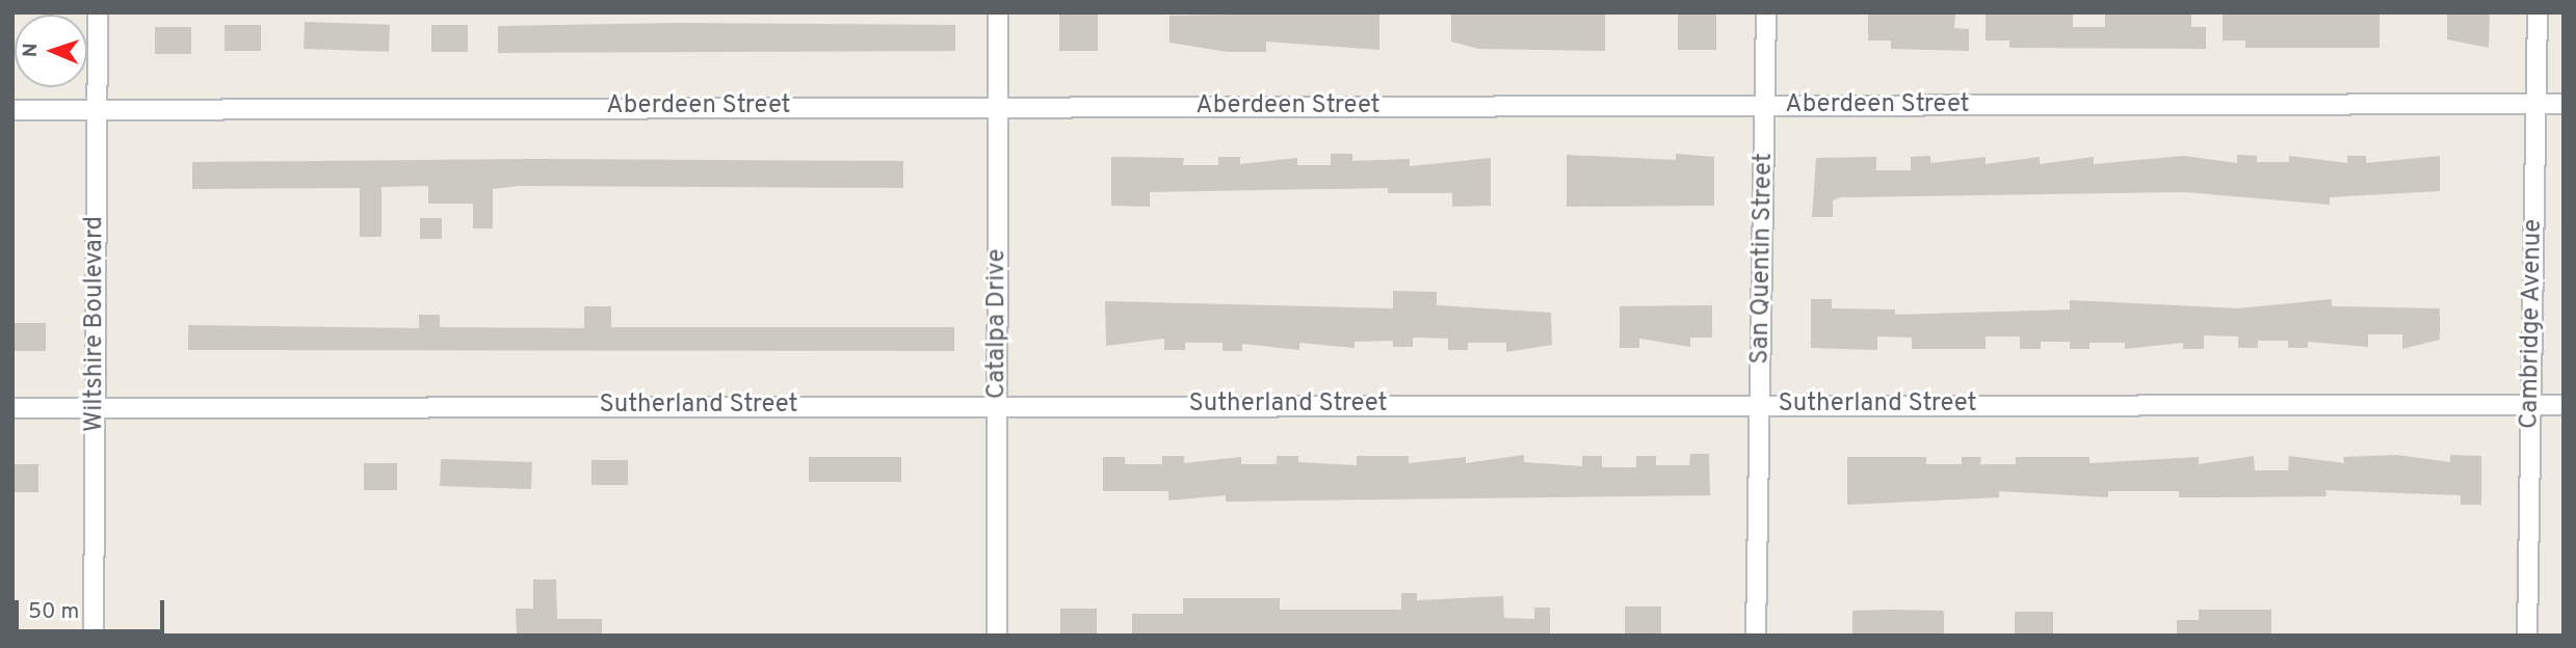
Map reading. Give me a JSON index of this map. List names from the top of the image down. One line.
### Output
{"streets":{"street":["Aberdeen Street","San Quentin Street","Wiltshire Boulevard","Catalpa Drive","Cambridge Avenue","Sutherland Street"]},"crossings":[["Aberdeen Street","San Quentin Street"],["Aberdeen Street","Wiltshire Boulevard"],["Aberdeen Street","Catalpa Drive"],["Aberdeen Street","Cambridge Avenue"],["San Quentin Street","Sutherland Street"],["Wiltshire Boulevard","Sutherland Street"],["Catalpa Drive","Sutherland Street"],["Cambridge Avenue","Sutherland Street"]],"scale_bar":"50 m","north":"left"}
